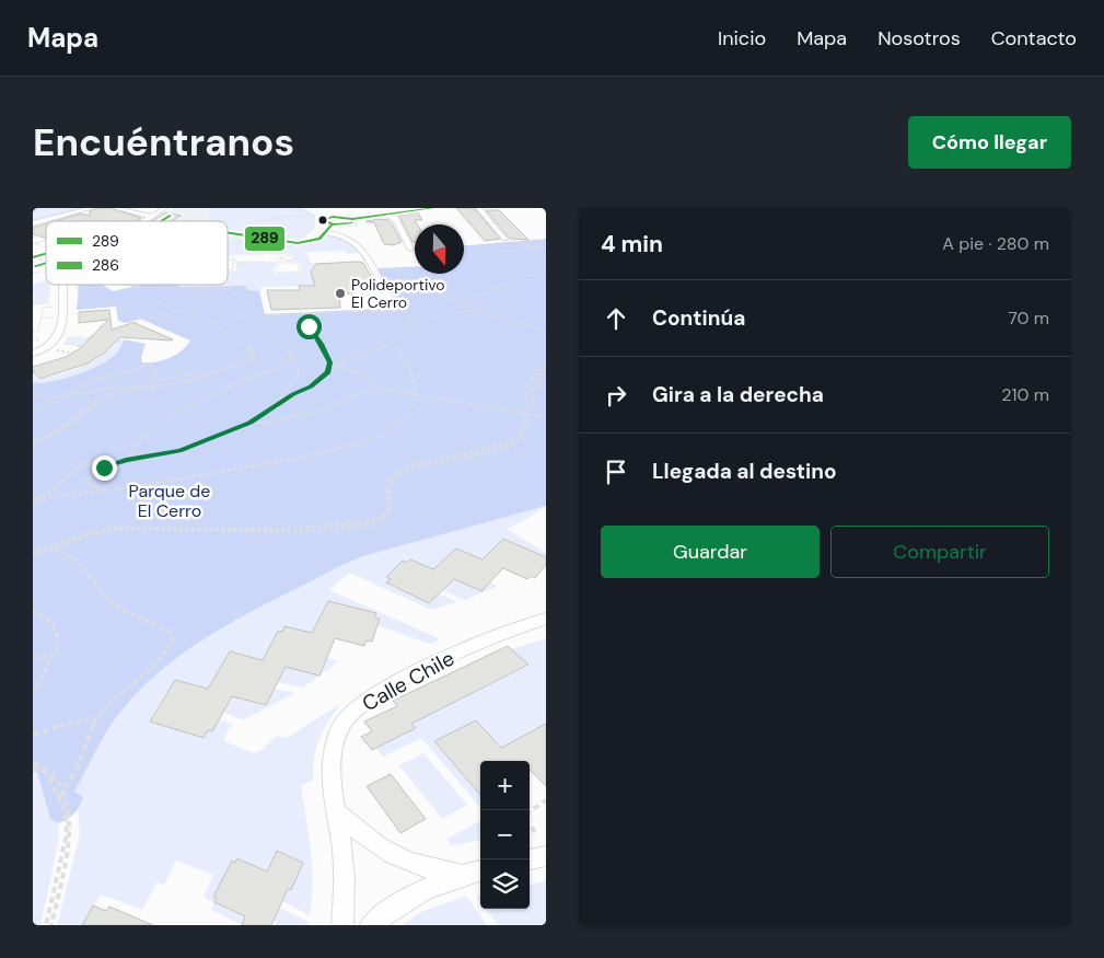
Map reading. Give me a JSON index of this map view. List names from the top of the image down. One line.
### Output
{"streets":{"street":["Calle Chile"]},"parks":["Parque de El Cerro"],"places":["Polideportivo El Cerro"],"lines":["transit line 289","transit line 286"],"legend":["289","286"],"north":"bottom","page":{"header":"Mapa","nav":["Inicio","Mapa","Nosotros","Contacto"],"buttons":["Cómo llegar",["Guardar","Compartir"]],"title":"Encuéntranos","heading":["4 min","A pie · 280 m"],"list":[["Continúa","70 m"],["Gira a la derecha","210 m"],"Llegada al destino"],"map_buttons":["+","−"]}}
